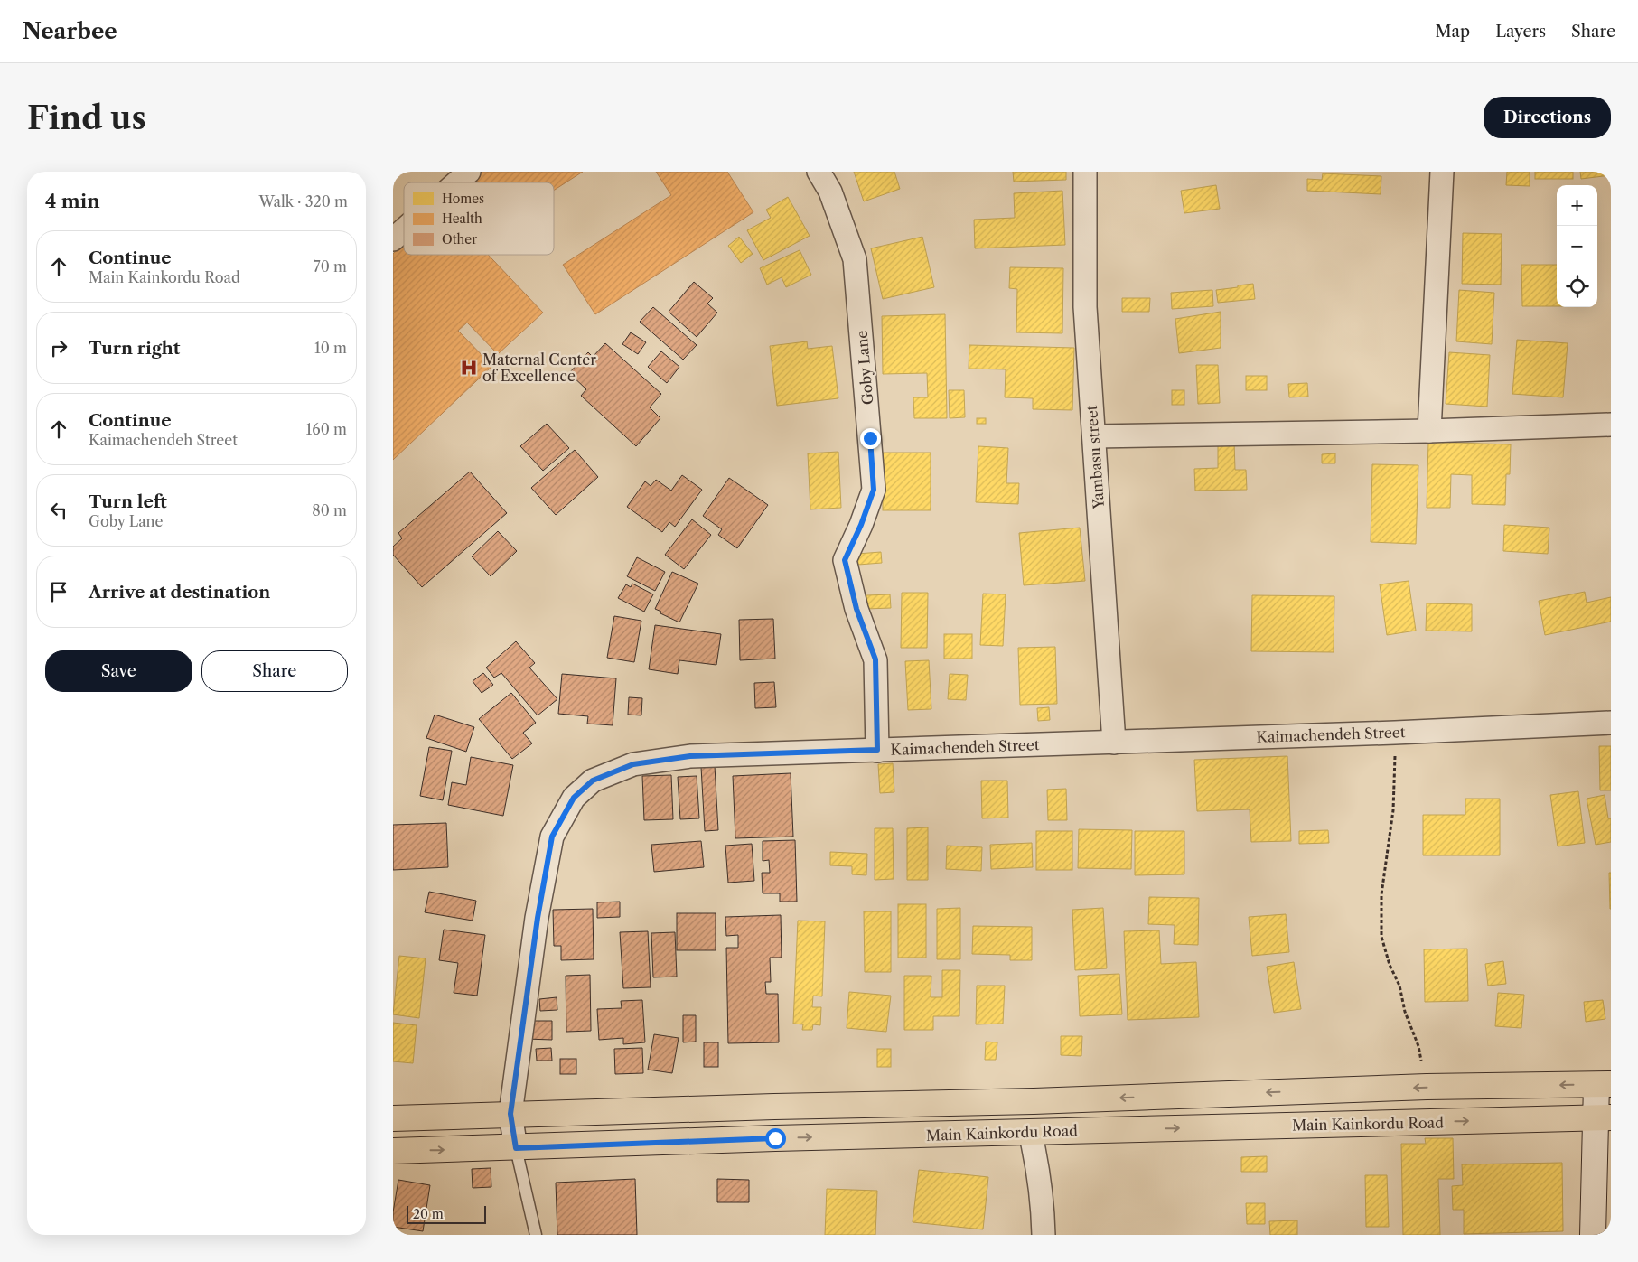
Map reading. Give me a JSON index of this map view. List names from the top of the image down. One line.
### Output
{"streets":{"main road":["Main Kainkordu Road"],"street":["Goby Lane","Yambasu street","Kaimachendeh Street"]},"crossings":[["Goby Lane","Kaimachendeh Street"],["Yambasu street","Kaimachendeh Street"],["Kaimachendeh Street","Main Kainkordu Road"]],"places":{"hospital":["Maternal Center of Excellence"]},"legend":["Homes","Health","Other"],"scale_bar":"20 m","page":{"header":"Nearbee","nav":["Map","Layers","Share"],"buttons":["Directions",["Save","Share"]],"title":"Find us","heading":["4 min","Walk · 320 m"],"map_buttons":["+","−"],"list":[["Continue","Main Kainkordu Road","70 m"],["Turn right","10 m"],["Continue","Kaimachendeh Street","160 m"],["Turn left","Goby Lane","80 m"],"Arrive at destination"],"scale":"20 m"}}
